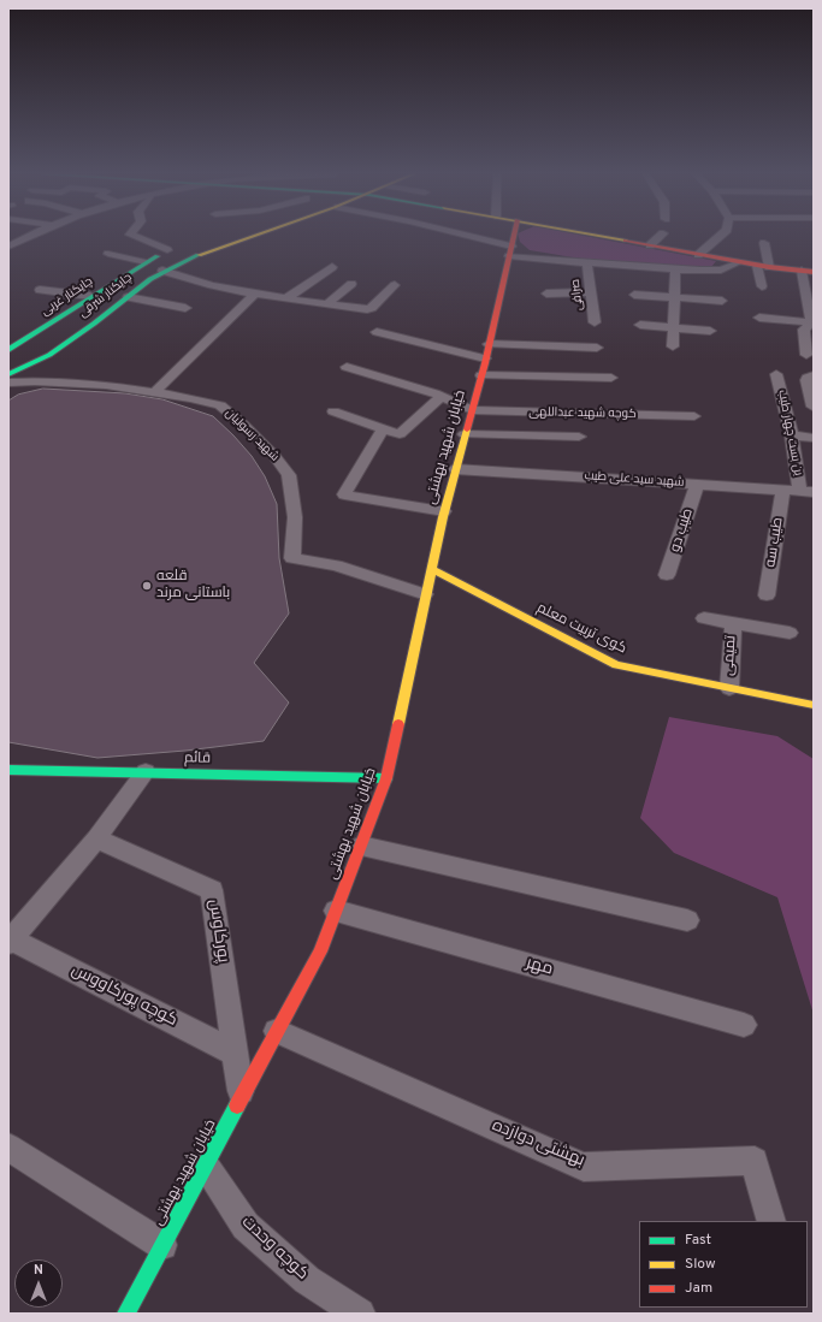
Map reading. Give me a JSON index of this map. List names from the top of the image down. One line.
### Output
{"streets":{"street":["صرافی","چایکنار شرقی","چایکنار غربی","کوچه شهید عبداللهی","بن بست چهار طیب","شهید رسولیان","خیابان شهید بهشتی","شهید سید علی طیب","طیب دو","طیب سه","کوی تربیت معلم","تمیمی","قائم","پورکاوس","مهر","کوچه پورکاووس","بهشتی دوازده","کوچه وحدت"]},"crossings":[["کوچه شهید عبداللهی","خیابان شهید بهشتی"],["بن بست چهار طیب","شهید سید علی طیب"],["شهید رسولیان","خیابان شهید بهشتی"],["خیابان شهید بهشتی","شهید سید علی طیب"],["خیابان شهید بهشتی","کوی تربیت معلم"],["خیابان شهید بهشتی","قائم"],["خیابان شهید بهشتی","پورکاوس"],["خیابان شهید بهشتی","مهر"],["خیابان شهید بهشتی","بهشتی دوازده"],["خیابان شهید بهشتی","کوچه وحدت"],["شهید سید علی طیب","طیب دو"],["شهید سید علی طیب","طیب سه"],["کوی تربیت معلم","تمیمی"],["پورکاوس","کوچه پورکاووس"]],"places":["قلعه باستانی مرند"],"legend":["Fast","Slow","Jam"],"north":"top"}
